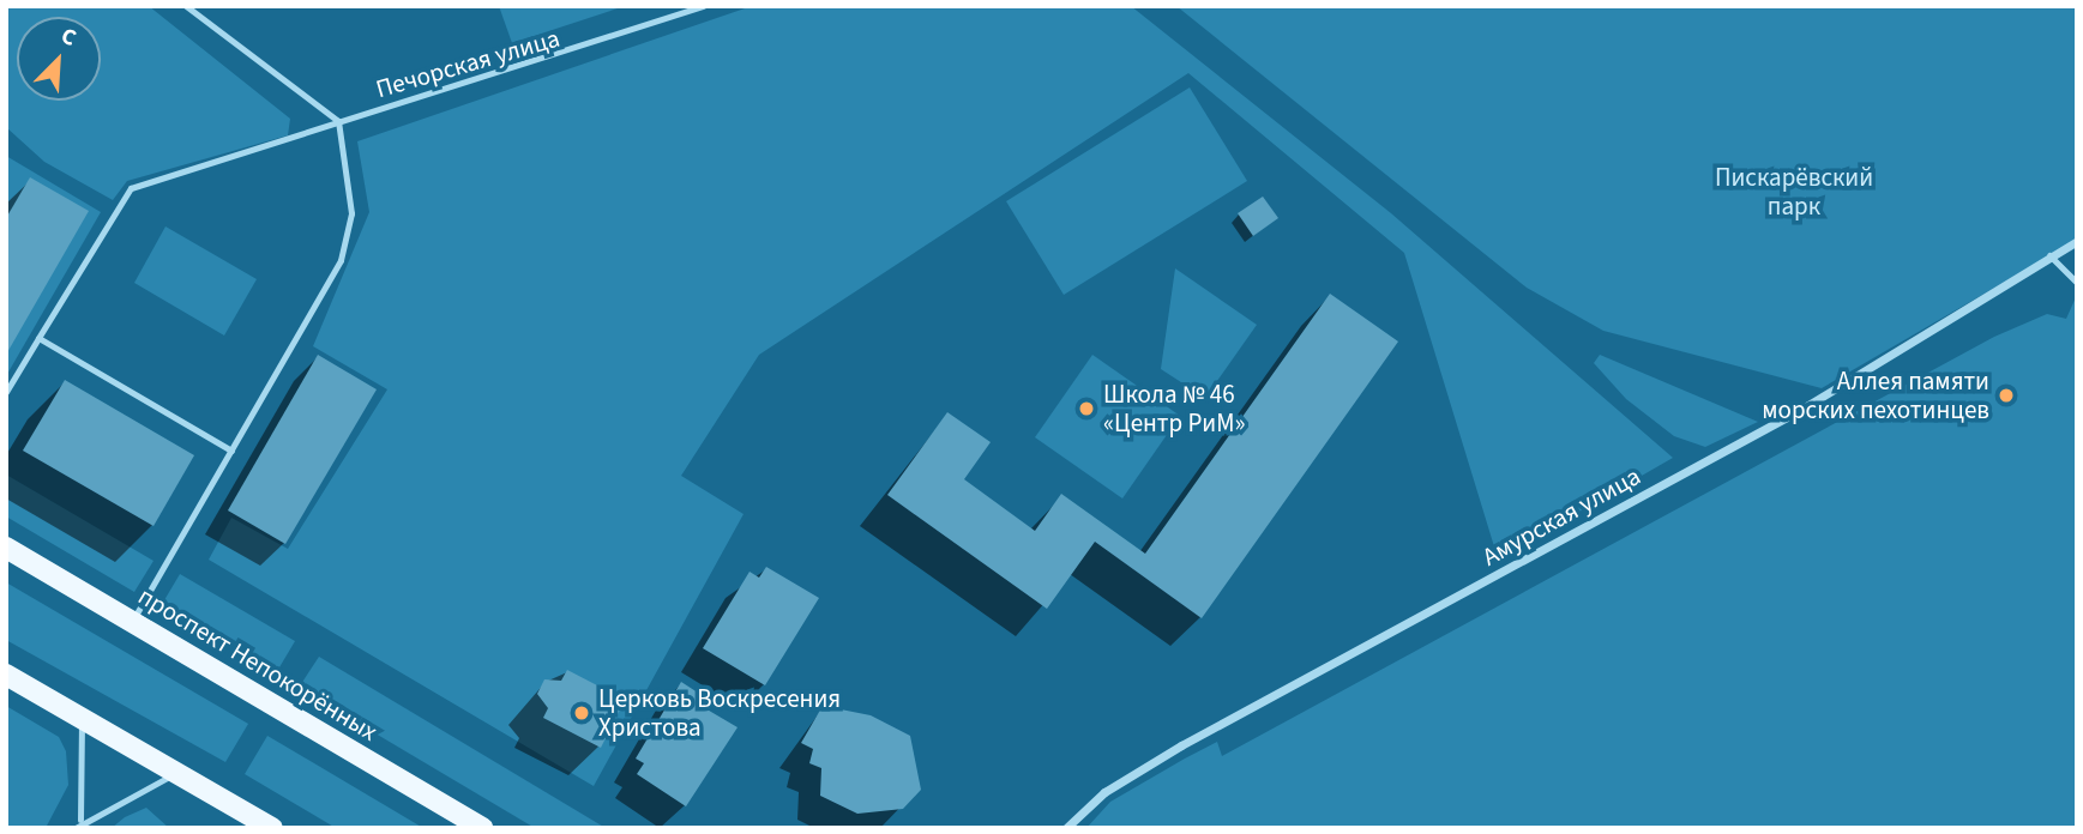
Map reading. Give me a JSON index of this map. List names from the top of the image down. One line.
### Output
{"streets":{"main road":["проспект Непокорённых"],"street":["Амурская улица"],"lane":["Печорская улица"]},"parks":["Пискарёвский парк"],"places":["Аллея памяти морских пехотинцев","Школа № 46 «Центр РиМ»","Церковь Воскресения Христова"],"north":"top right"}
